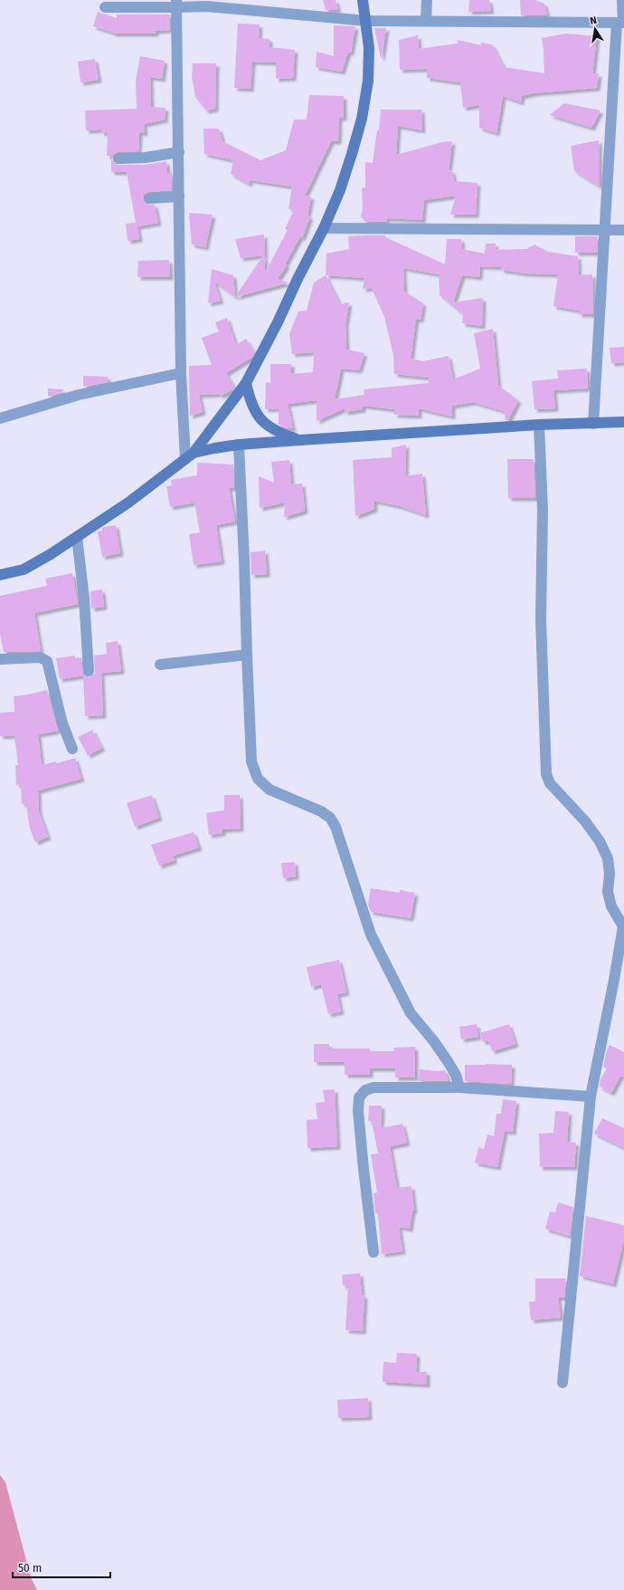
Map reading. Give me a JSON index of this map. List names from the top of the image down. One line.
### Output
{"scale_bar":"50 m","north":"top"}
